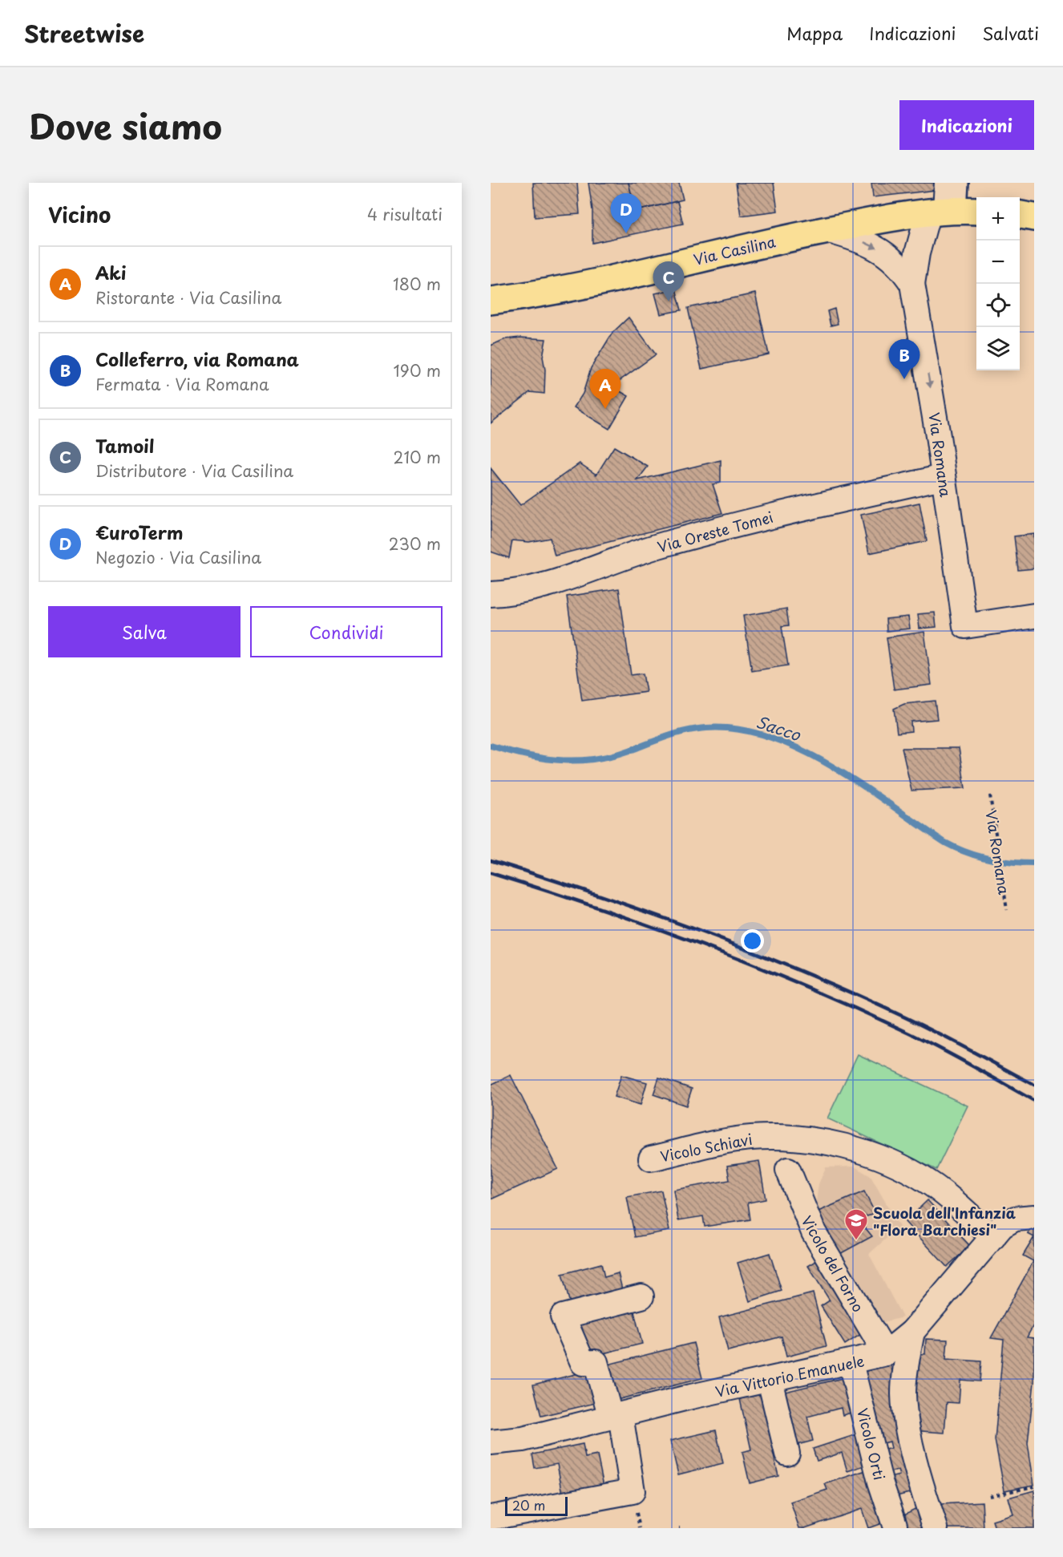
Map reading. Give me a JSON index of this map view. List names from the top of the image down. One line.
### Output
{"streets":{"main road":["Via Casilina"],"street":["Via Romana","Via Oreste Tomei","Vicolo Schiavi","Vicolo del Forno","Via Vittorio Emanuele","Vicolo Orti"]},"crossings":[["Via Casilina","Via Romana"],["Via Romana","Via Oreste Tomei"],["Vicolo Schiavi","Via Vittorio Emanuele"],["Vicolo del Forno","Via Vittorio Emanuele"],["Via Vittorio Emanuele","Vicolo Orti"]],"one_way":["Via Romana"],"water":["Sacco"],"places":{"school or university":["Scuola dell'Infanzia \"Flora Barchiesi\""]},"scale_bar":"20 m","page":{"header":"Streetwise","nav":["Mappa","Indicazioni","Salvati"],"title":"Dove siamo","buttons":["Indicazioni",["Salva","Condividi"]],"heading":["Vicino","4 risultati"],"pins":["D","C","B","A"],"map_buttons":["+","−"],"list":[{"mark":"A","name":"Aki","note":"Ristorante · Via Casilina","value":"180 m"},{"mark":"B","name":"Colleferro, via Romana","note":"Fermata · Via Romana","value":"190 m"},{"mark":"C","name":"Tamoil","note":"Distributore · Via Casilina","value":"210 m"},{"mark":"D","name":"€uroTerm","note":"Negozio · Via Casilina","value":"230 m"}],"scale":"20 m"}}
